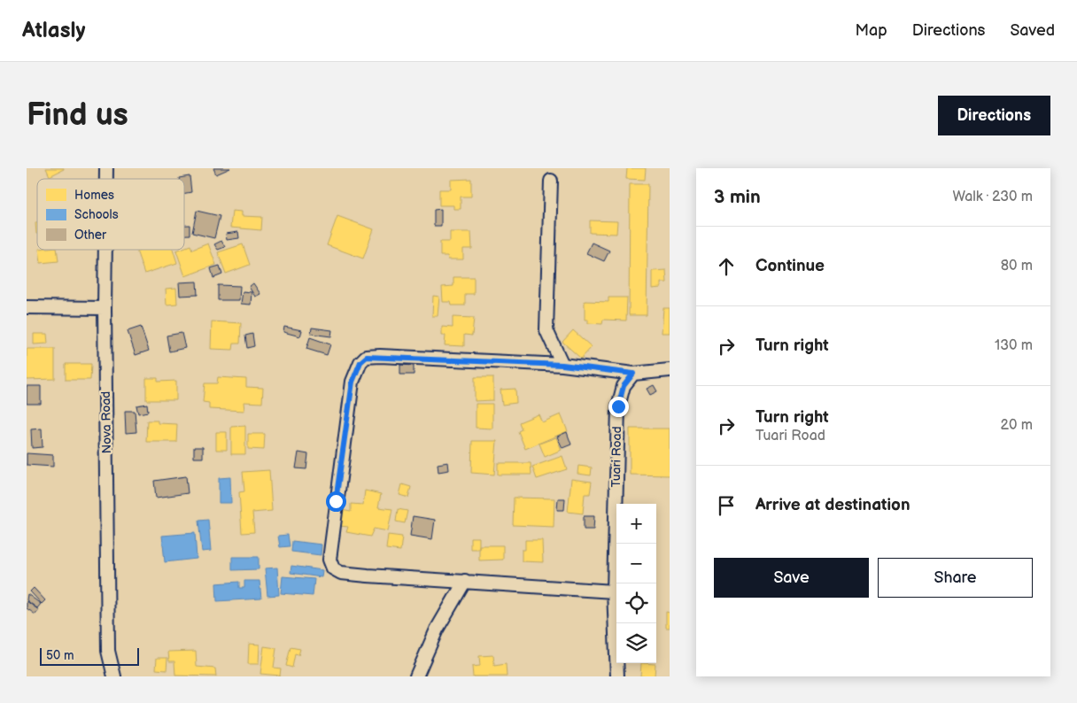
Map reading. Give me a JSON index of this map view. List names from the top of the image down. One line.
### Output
{"streets":{"street":["Nova Road","Tuari Road"]},"legend":["Homes","Schools","Other"],"scale_bar":"50 m","page":{"header":"Atlasly","nav":["Map","Directions","Saved"],"buttons":["Directions",["Save","Share"]],"title":"Find us","heading":["3 min","Walk · 230 m"],"list":[["Continue","80 m"],["Turn right","130 m"],["Turn right","Tuari Road","20 m"],"Arrive at destination"],"map_buttons":["+","−"],"scale":"50 m"}}
